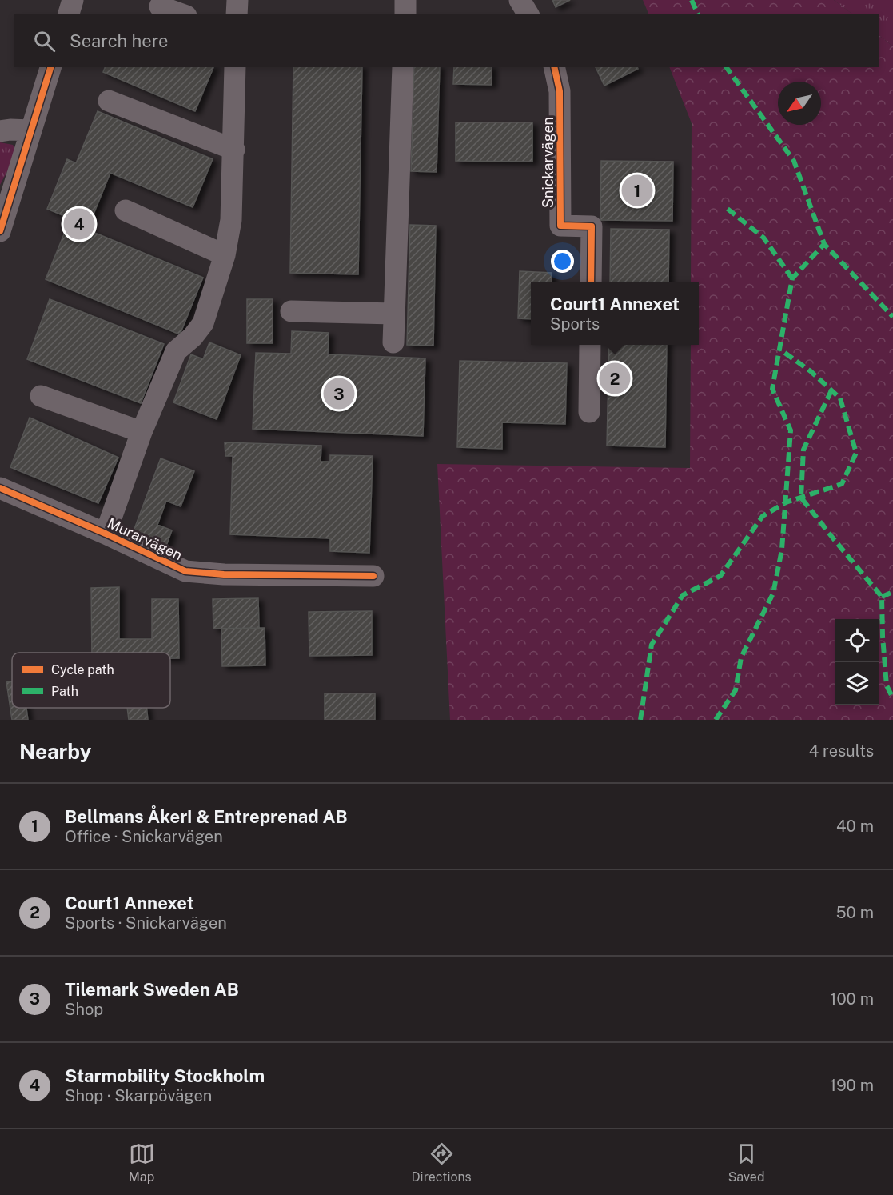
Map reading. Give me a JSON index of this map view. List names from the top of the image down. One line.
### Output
{"streets":{"street":["Snickarvägen","Murarvägen"]},"legend":["Cycle path","Path"],"north":"bottom left","page":{"search":"Search here","pins":["1","4","2","3"],"popup":["Court1 Annexet","Sports"],"heading":["Nearby","4 results"],"list":[{"mark":"1","name":"Bellmans Åkeri & Entreprenad AB","note":"Office · Snickarvägen","value":"40 m"},{"mark":"2","name":"Court1 Annexet","note":"Sports · Snickarvägen","value":"50 m"},{"mark":"3","name":"Tilemark Sweden AB","note":"Shop","value":"100 m"},{"mark":"4","name":"Starmobility Stockholm","note":"Shop · Skarpövägen","value":"190 m"}],"nav":["Map","Directions","Saved"]}}
